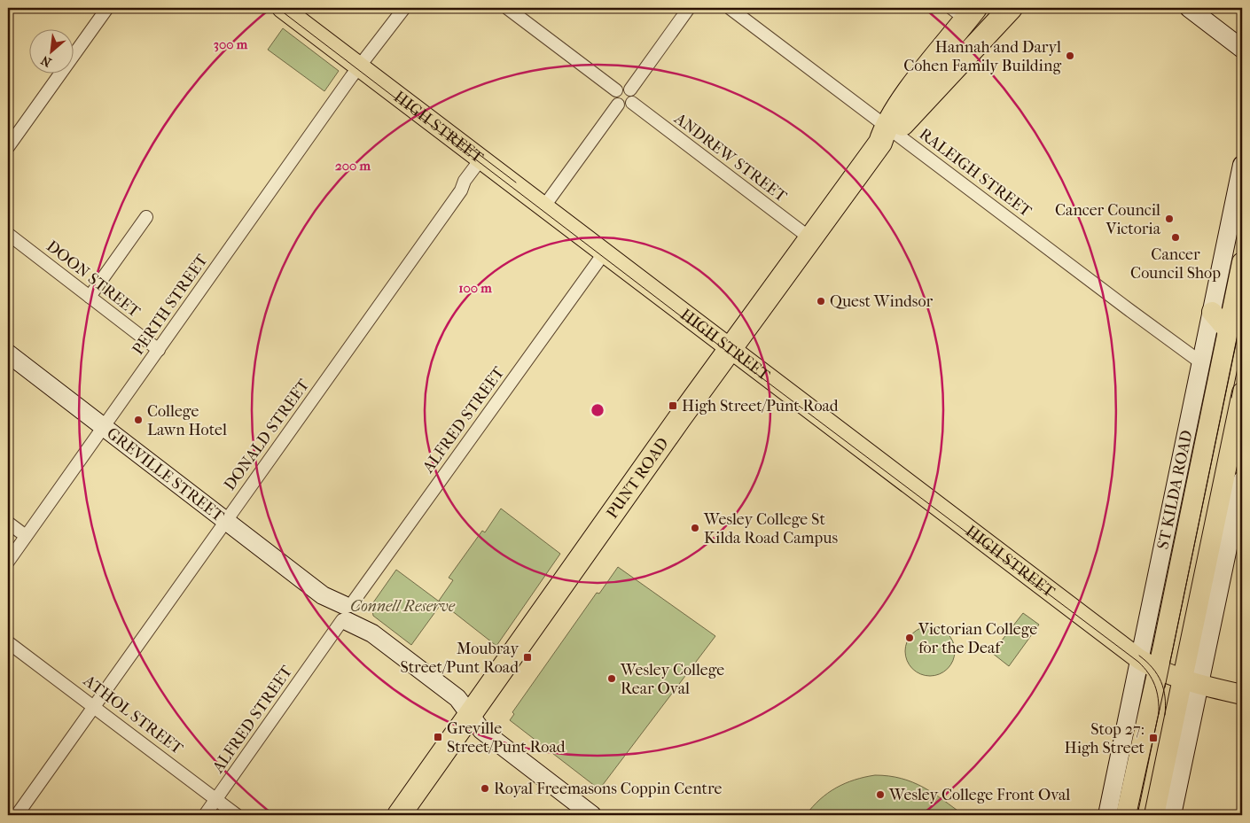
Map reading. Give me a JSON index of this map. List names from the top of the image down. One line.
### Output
{"streets":{"highway":["PUNT ROAD"],"main road":["HIGH STREET","GREVILLE STREET","ST KILDA ROAD"],"street":["ANDREW STREET","RALEIGH STREET","DOON STREET","PERTH STREET","ALFRED STREET","DONALD STREET","ATHOL STREET"]},"crossings":[["HIGH STREET","PERTH STREET"],["HIGH STREET","ALFRED STREET"],["HIGH STREET","DONALD STREET"],["HIGH STREET","PUNT ROAD"],["HIGH STREET","ST KILDA ROAD"],["ANDREW STREET","PUNT ROAD"],["RALEIGH STREET","PUNT ROAD"],["RALEIGH STREET","ST KILDA ROAD"],["DOON STREET","PERTH STREET"],["PERTH STREET","GREVILLE STREET"],["ALFRED STREET","GREVILLE STREET"],["ALFRED STREET","ATHOL STREET"],["DONALD STREET","GREVILLE STREET"],["DONALD STREET","ATHOL STREET"],["GREVILLE STREET","PUNT ROAD"]],"parks":["Connell Reserve"],"places":{"other":["Hannah and Daryl Cohen Family Building","Cancer Council Victoria","Cancer Council Shop","Quest Windsor","College Lawn Hotel","Wesley College St Kilda Road Campus","Victorian College for the Deaf","Wesley College Rear Oval","Royal Freemasons Coppin Centre","Wesley College Front Oval"],"transit":["High Street/Punt Road","Moubray Street/Punt Road","Greville Street/Punt Road","Stop 27: High Street"]},"north":"bottom left","rings":["300 m","200 m","100 m"]}
